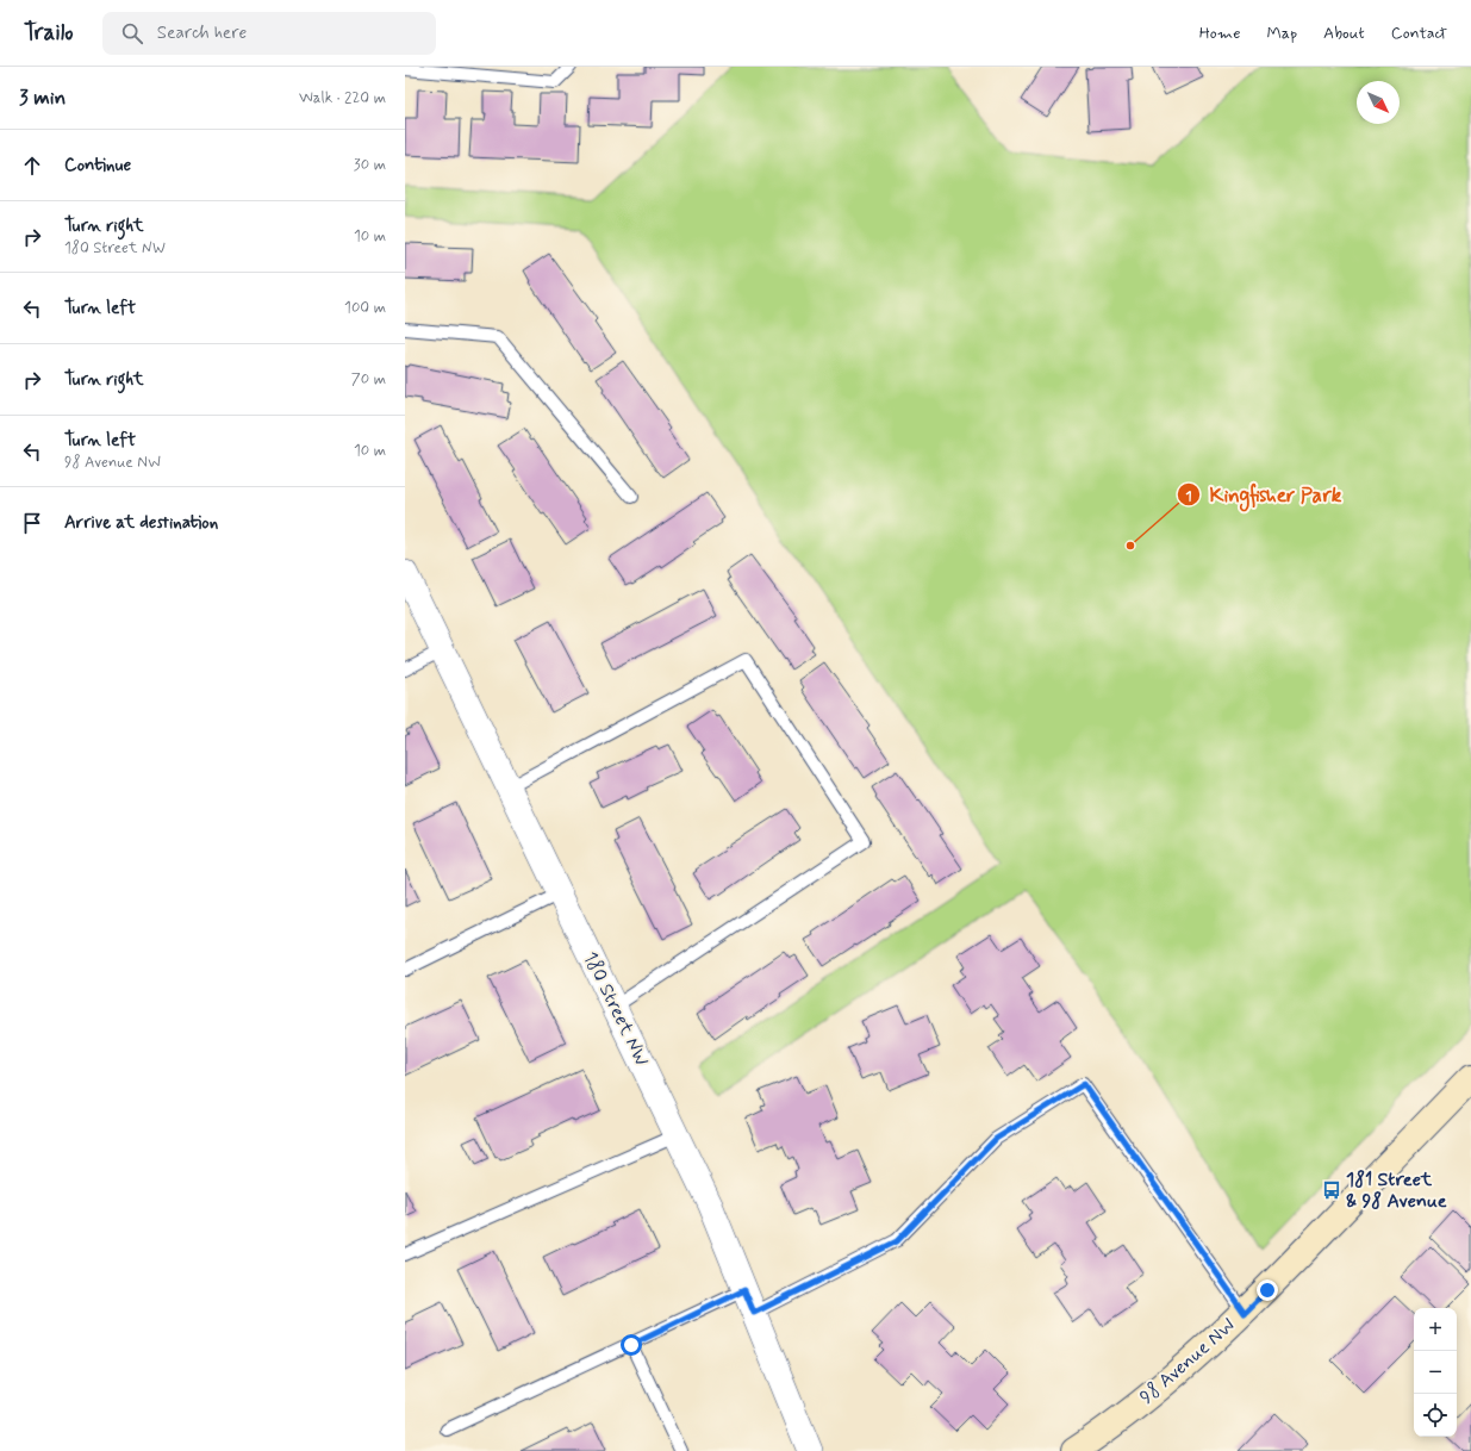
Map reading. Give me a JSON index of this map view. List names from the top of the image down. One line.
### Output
{"streets":{"street":["180 Street NW","98 Avenue NW"]},"places":{"other":["Kingfisher Park"],"bus stop":["181 Street & 98 Avenue"]},"north":"bottom right","page":{"header":"Trailo","search":"Search here","nav":["Home","Map","About","Contact"],"heading":["3 min","Walk · 220 m"],"list":[["Continue","30 m"],["Turn right","180 Street NW","10 m"],["Turn left","100 m"],["Turn right","70 m"],["Turn left","98 Avenue NW","10 m"],"Arrive at destination"],"map_buttons":["+","−"]}}
